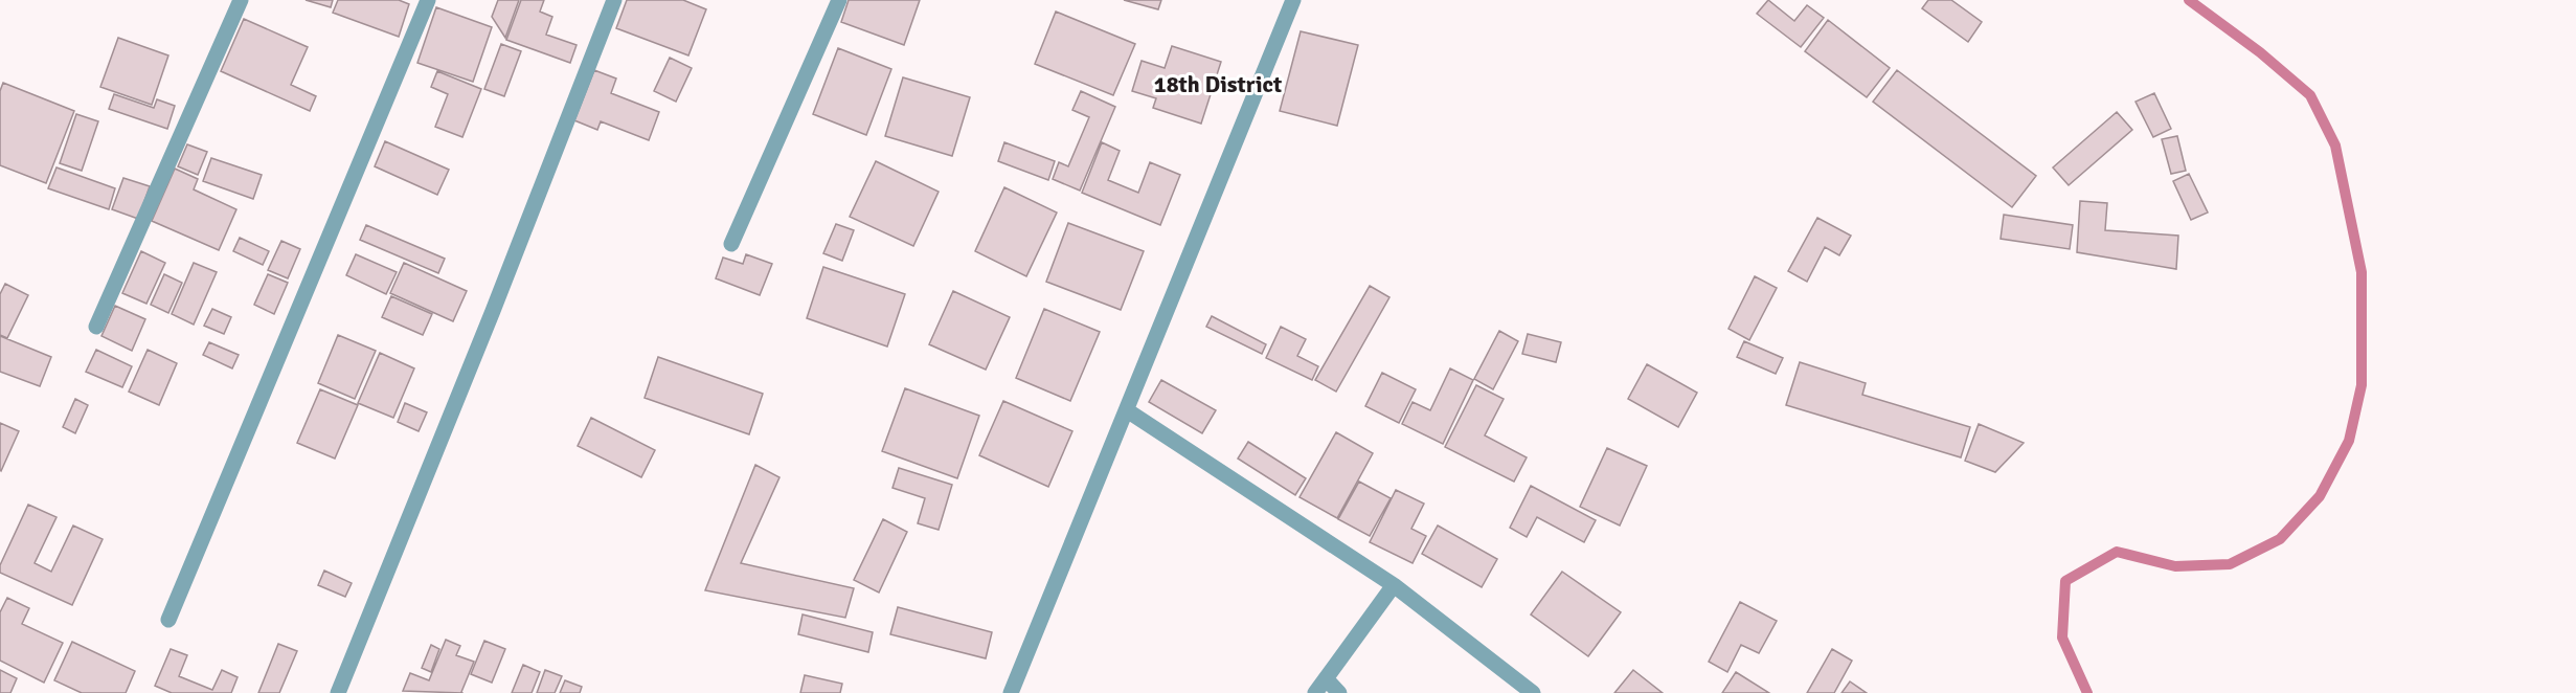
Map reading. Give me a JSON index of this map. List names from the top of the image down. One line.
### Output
{"districts":["18th District"]}
